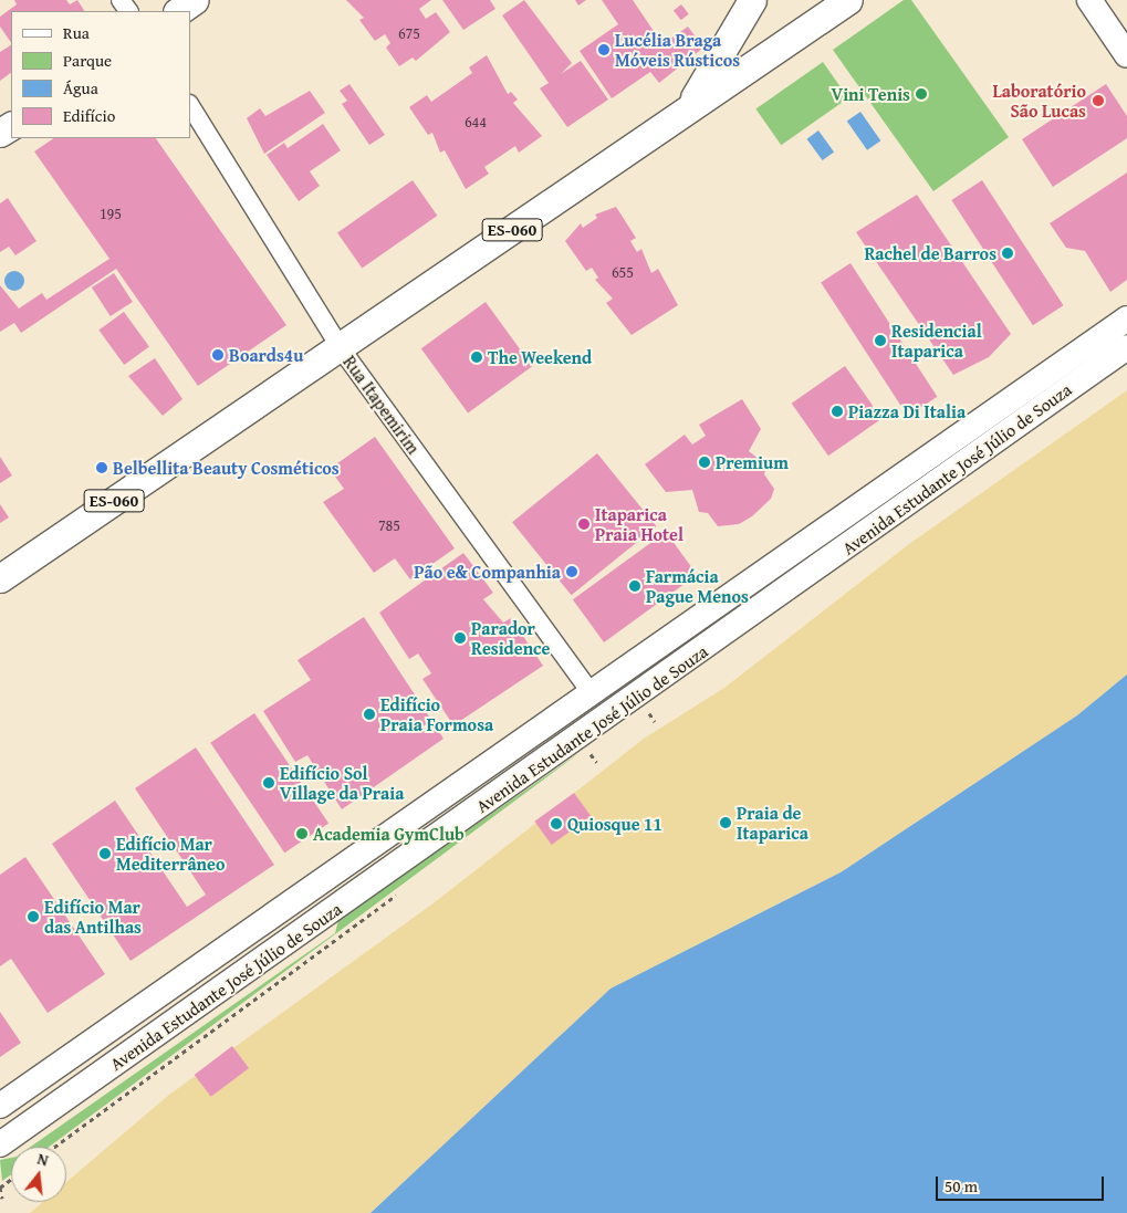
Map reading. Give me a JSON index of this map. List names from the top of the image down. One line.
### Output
{"streets":{"main road":["ES-060"],"street":["Rua Itapemirim","Avenida Estudante José Júlio de Souza"]},"crossings":[["ES-060","Rua Itapemirim"],["Rua Itapemirim","Avenida Estudante José Júlio de Souza"]],"places":["Lucélia Braga Móveis Rústicos","Vini Tenis","Laboratório São Lucas","Rachel de Barros","Residencial Itaparica","Boards4u","The Weekend","Piazza Di Italia","Premium","Belbellita Beauty Cosméticos","Itaparica Praia Hotel","Pão e& Companhia","Farmácia Pague Menos","Parador Residence","Edifício Praia Formosa","Edifício Sol Village da Praia","Praia de Itaparica","Quiosque 11","Academia GymClub","Edifício Mar Mediterrâneo","Edifício Mar das Antilhas"],"house_numbers":["675","644","195","655","785"],"legend":["Rua","Parque","Água","Edifício"],"scale_bar":"50 m","north":"top"}
